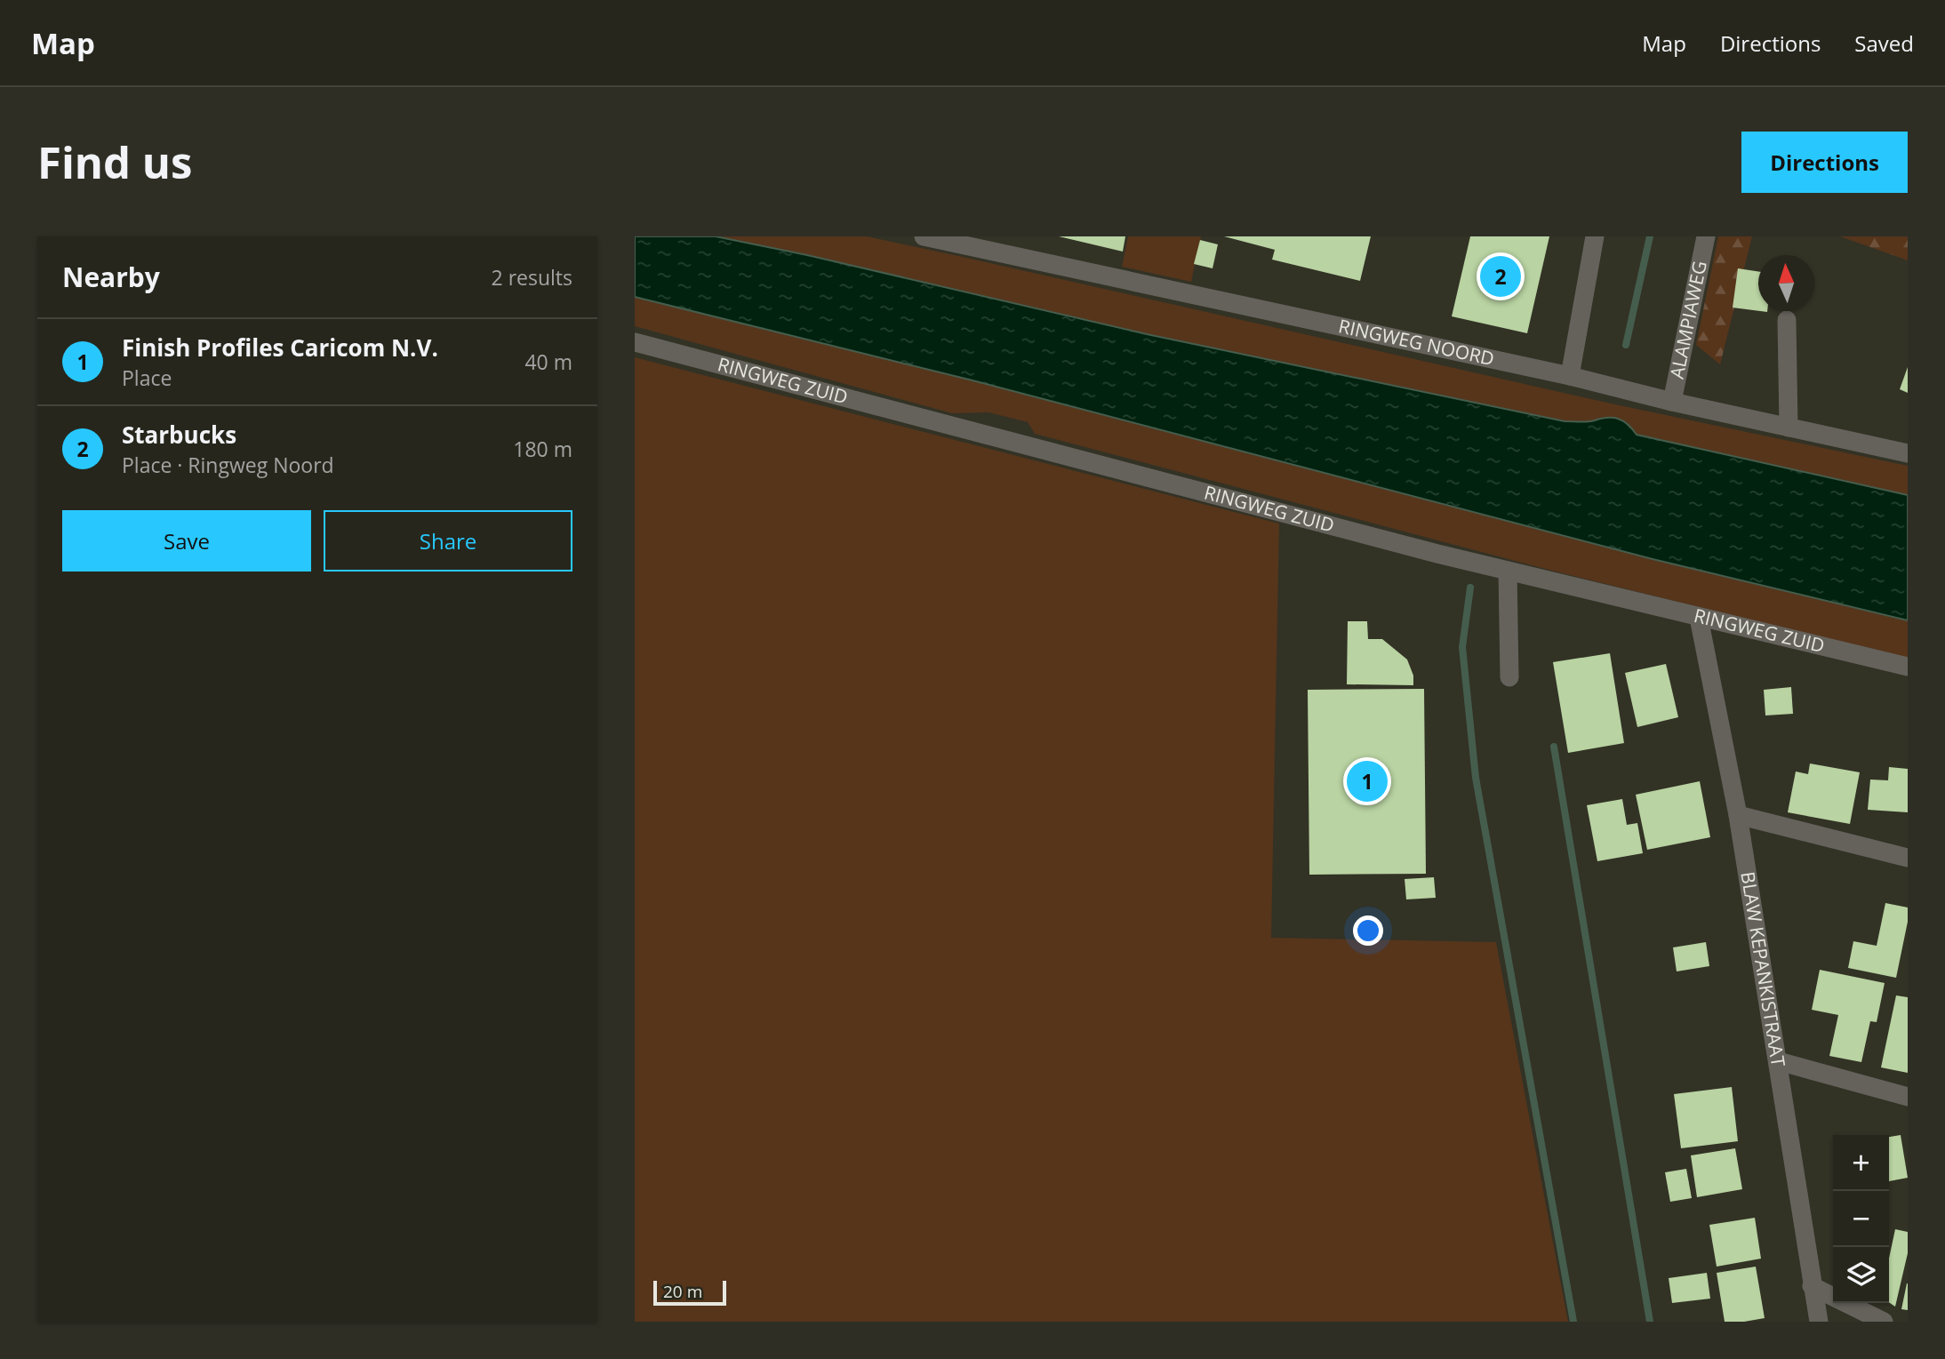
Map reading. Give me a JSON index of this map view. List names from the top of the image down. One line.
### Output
{"streets":{"street":["ALAMPIAWEG","RINGWEG NOORD","RINGWEG ZUID","BLAW KEPANKISTRAAT"]},"crossings":[["ALAMPIAWEG","RINGWEG NOORD"],["RINGWEG ZUID","BLAW KEPANKISTRAAT"]],"scale_bar":"20 m","north":"top","page":{"header":"Map","nav":["Map","Directions","Saved"],"buttons":["Directions",["Save","Share"]],"title":"Find us","heading":["Nearby","2 results"],"pins":["2","1"],"list":[{"mark":"1","name":"Finish Profiles Caricom N.V.","note":"Place","value":"40 m"},{"mark":"2","name":"Starbucks","note":"Place · Ringweg Noord","value":"180 m"}],"map_buttons":["+","−"],"scale":"20 m"}}
